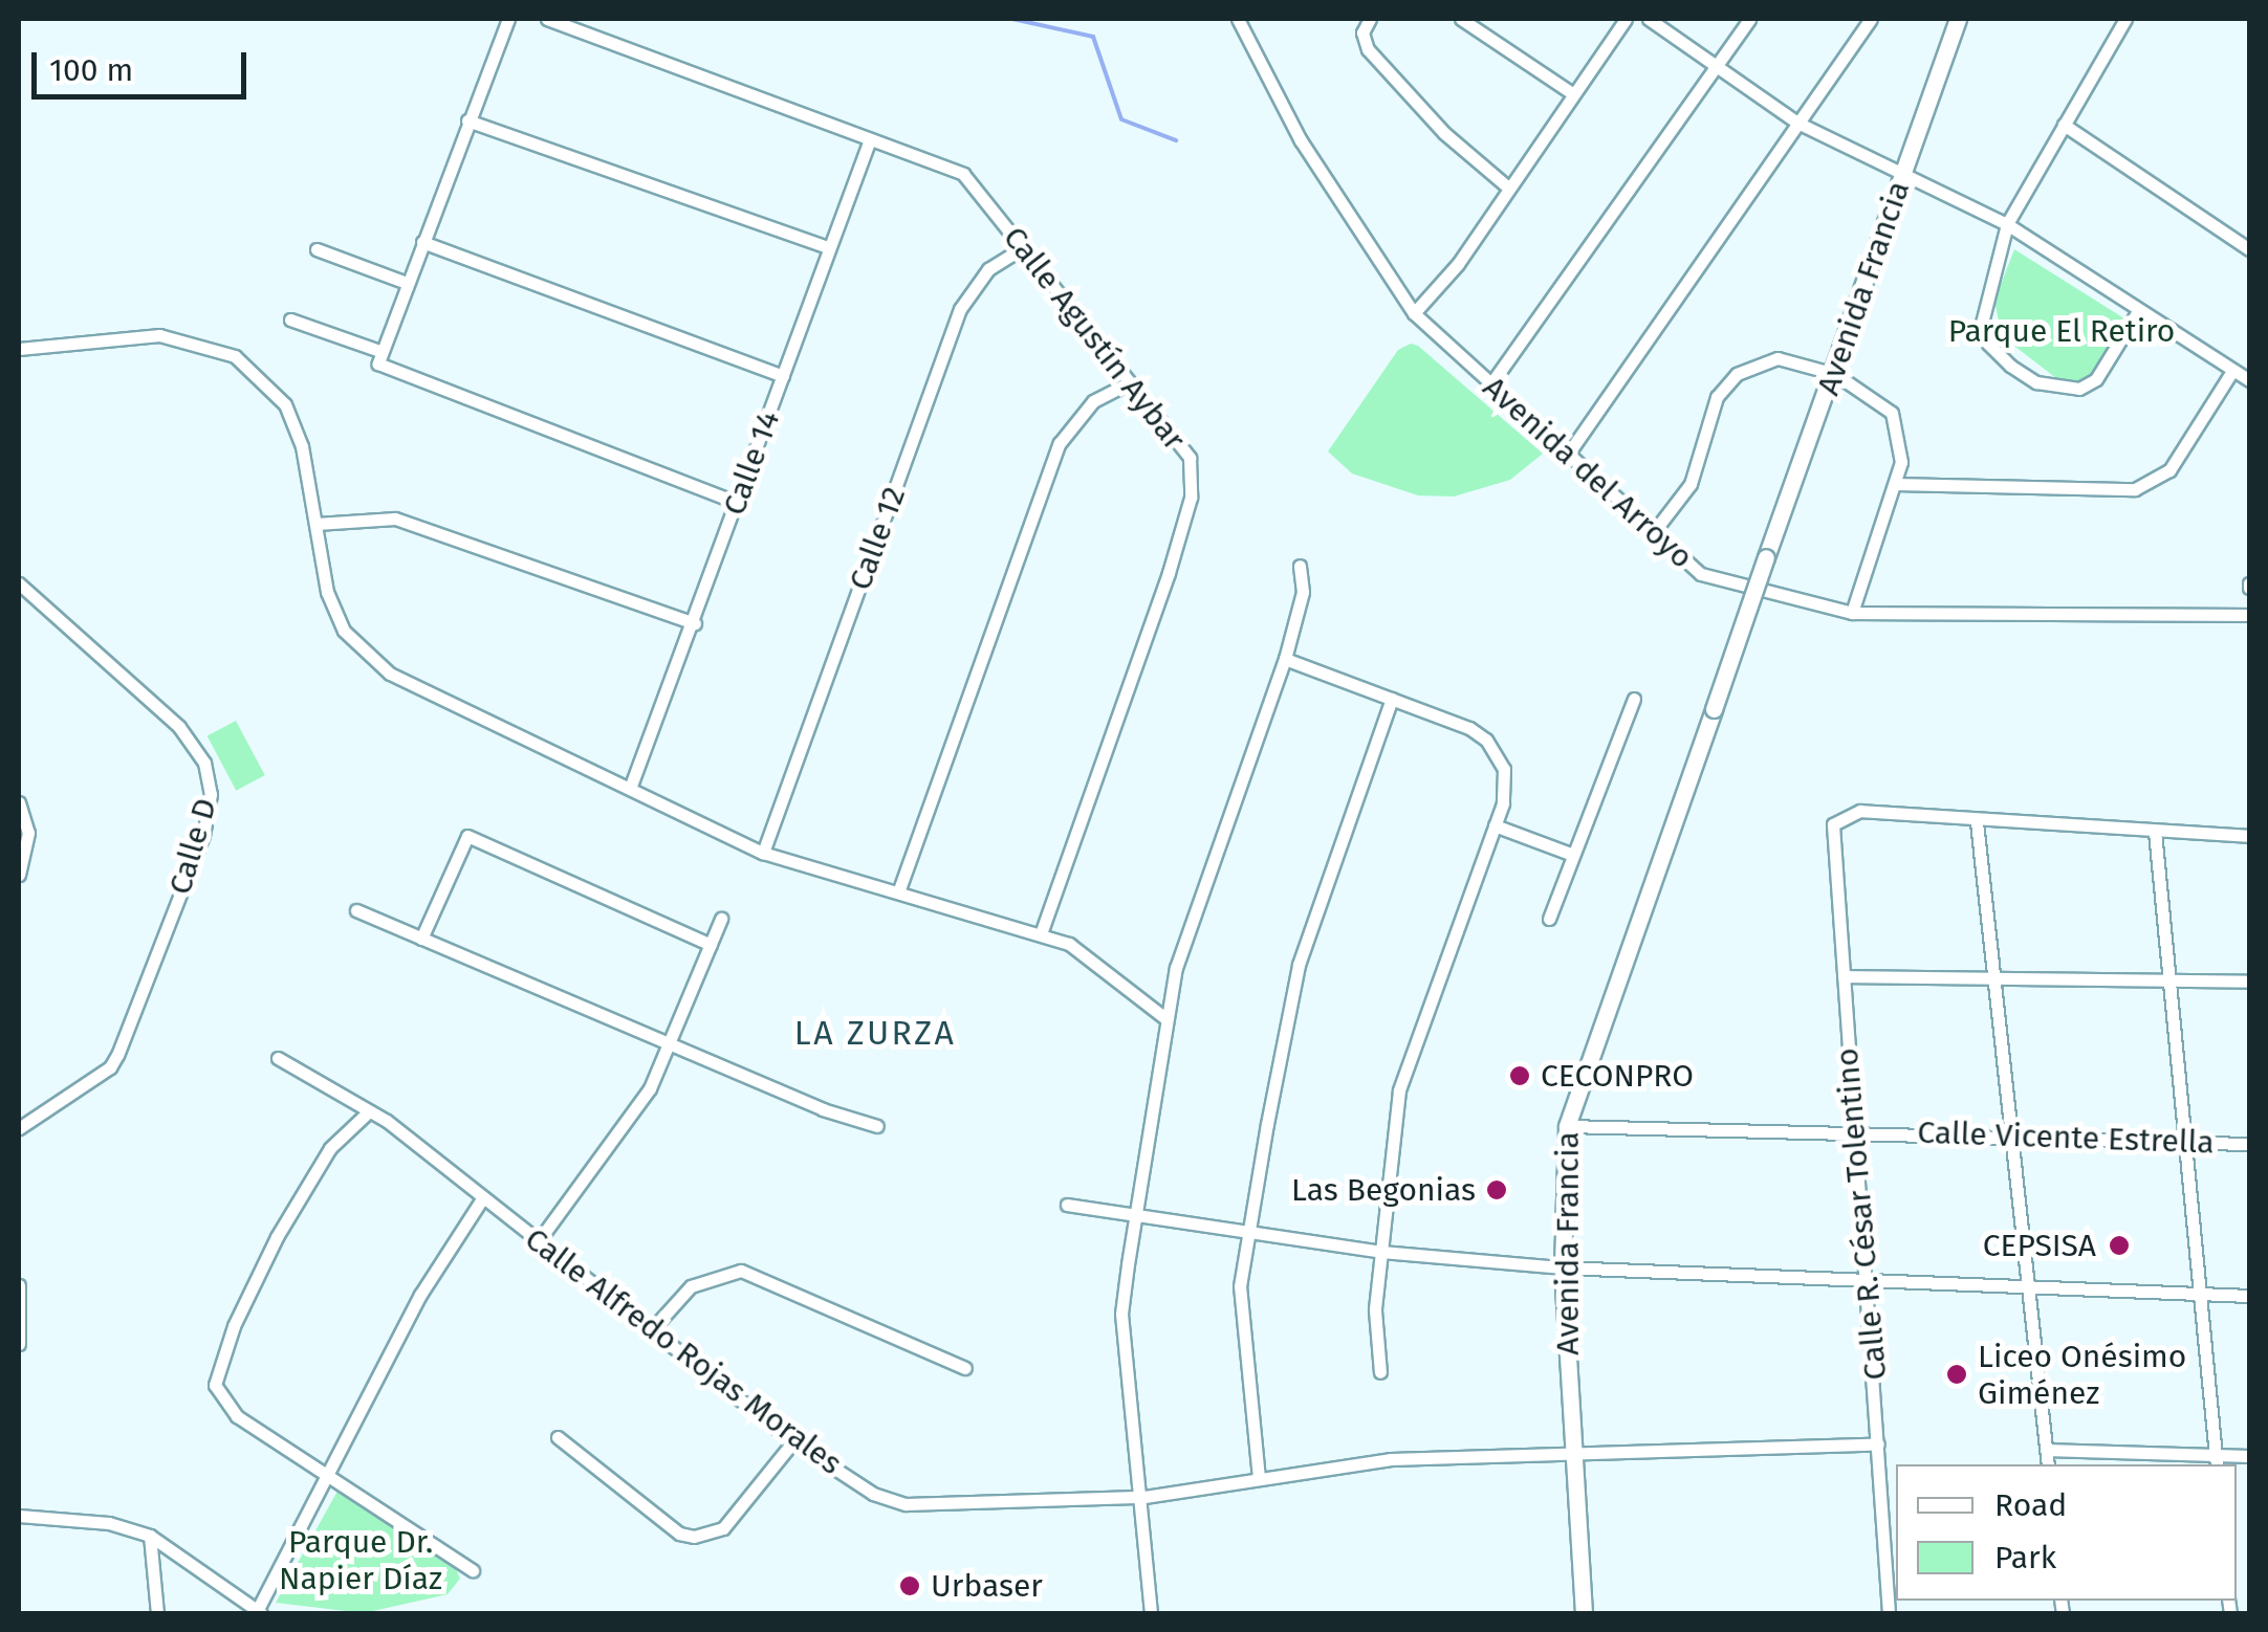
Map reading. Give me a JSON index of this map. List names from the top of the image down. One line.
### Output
{"streets":{"main road":["Avenida Francia"],"street":["Calle Agustín Aybar","Calle 14","Avenida del Arroyo","Calle 12","Calle D","Calle Vicente Estrella","Calle R. César Tolentino","Calle Alfredo Rojas Morales"]},"crossings":[["Avenida Francia","Avenida del Arroyo"],["Avenida Francia","Calle Vicente Estrella"],["Avenida Francia","Calle Alfredo Rojas Morales"],["Calle Agustín Aybar","Calle 14"],["Calle Agustín Aybar","Calle 12"],["Calle Vicente Estrella","Calle R. César Tolentino"],["Calle R. César Tolentino","Calle Alfredo Rojas Morales"]],"districts":["LA ZURZA"],"parks":["Parque El Retiro","Parque Dr. Napier Díaz"],"places":["CECONPRO","Las Begonias","CEPSISA","Liceo Onésimo Giménez","Urbaser"],"legend":["Road","Park"],"scale_bar":"100 m"}
